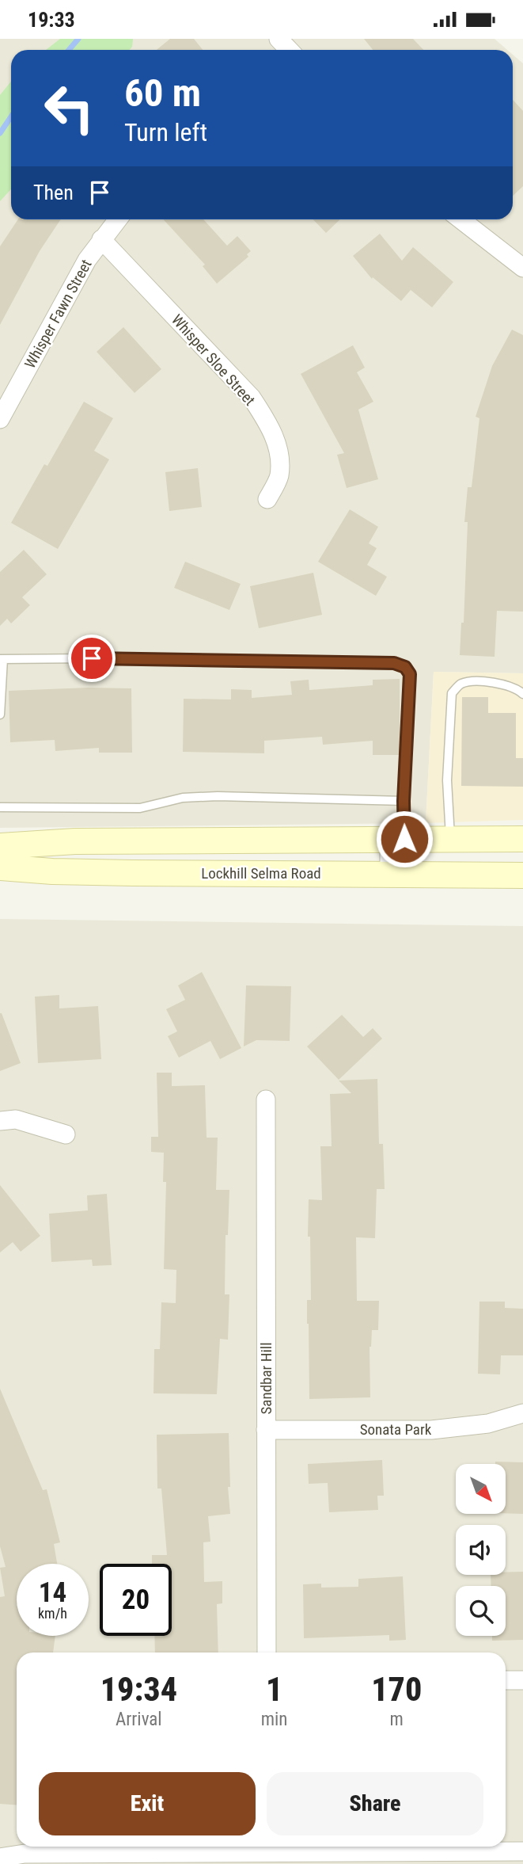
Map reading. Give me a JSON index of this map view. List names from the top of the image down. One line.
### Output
{"streets":{"main road":["Lockhill Selma Road"],"street":["Whisper Fawn Street","Whisper Sloe Street","Sandbar Hill","Sonata Park"]},"crossings":[["Whisper Fawn Street","Whisper Sloe Street"],["Sandbar Hill","Sonata Park"]],"north":"bottom right","page":{"status":"19:33","turn":["60 m","Turn left"],"then":"Then","speed":"14 km/h","limit":"20","eta":["19:34","Arrival","1","min","170","m"],"buttons":["Exit","Share"]}}
